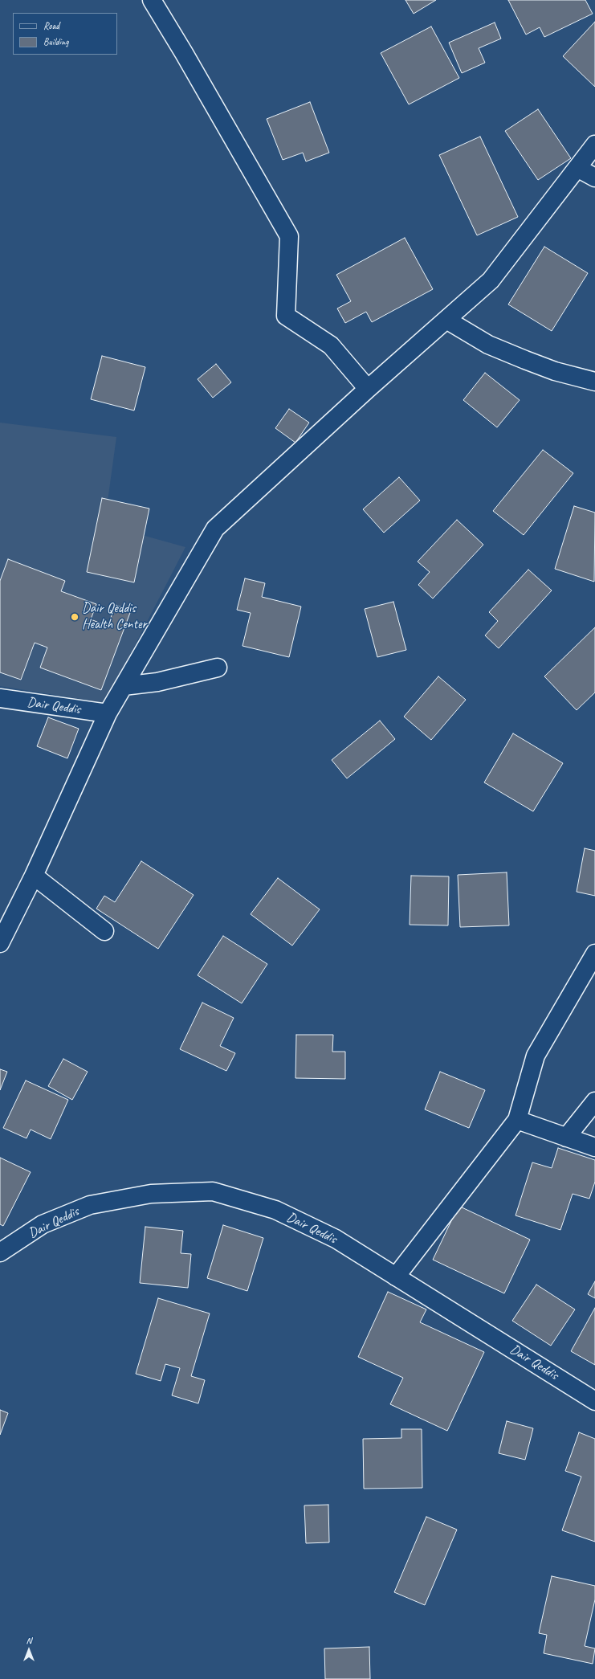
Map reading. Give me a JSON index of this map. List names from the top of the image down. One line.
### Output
{"streets":{"street":["Dair Qeddis"]},"places":["Dair Qeddis Health Center"],"legend":["Road","Building"],"north":"top"}
